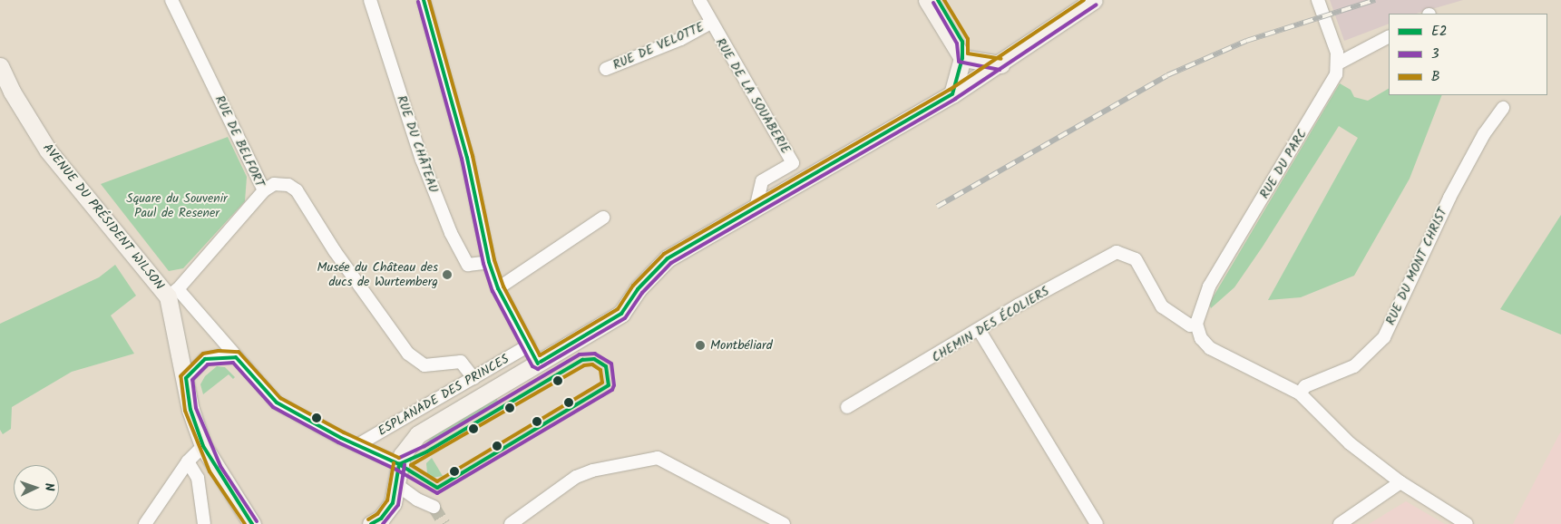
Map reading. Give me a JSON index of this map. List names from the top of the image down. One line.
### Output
{"streets":{"main road":["AVENUE DU PRÉSIDENT WILSON"],"street":["RUE DE VELOTTE","RUE DE LA SOUABERIE","RUE DE BELFORT","RUE DU CHÂTEAU","RUE DU PARC","RUE DU MONT CHRIST","CHEMIN DES ÉCOLIERS","ESPLANADE DES PRINCES"]},"crossings":[["RUE DE VELOTTE","RUE DE LA SOUABERIE"],["RUE DE BELFORT","AVENUE DU PRÉSIDENT WILSON"],["RUE DU PARC","CHEMIN DES ÉCOLIERS"]],"parks":["Square du Souvenir Paul de Resener"],"places":["Musée du Château des ducs de Wurtemberg","Montbéliard"],"lines":["transit line E2","transit line B","transit line 3"],"legend":["E2","3","B"],"north":"right"}
